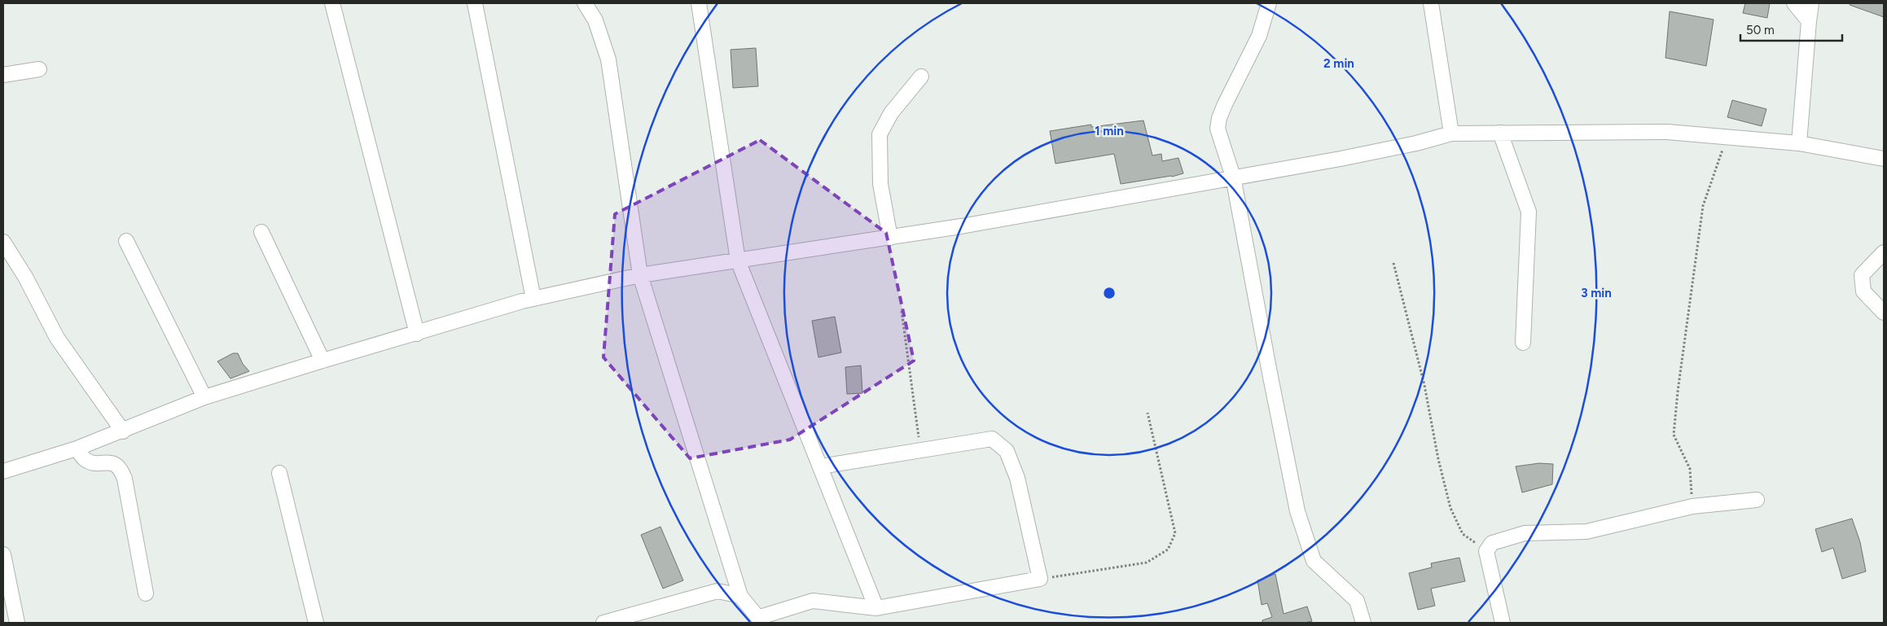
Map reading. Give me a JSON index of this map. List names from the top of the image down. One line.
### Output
{"scale_bar":"50 m","rings":["2 min","1 min","3 min"]}
